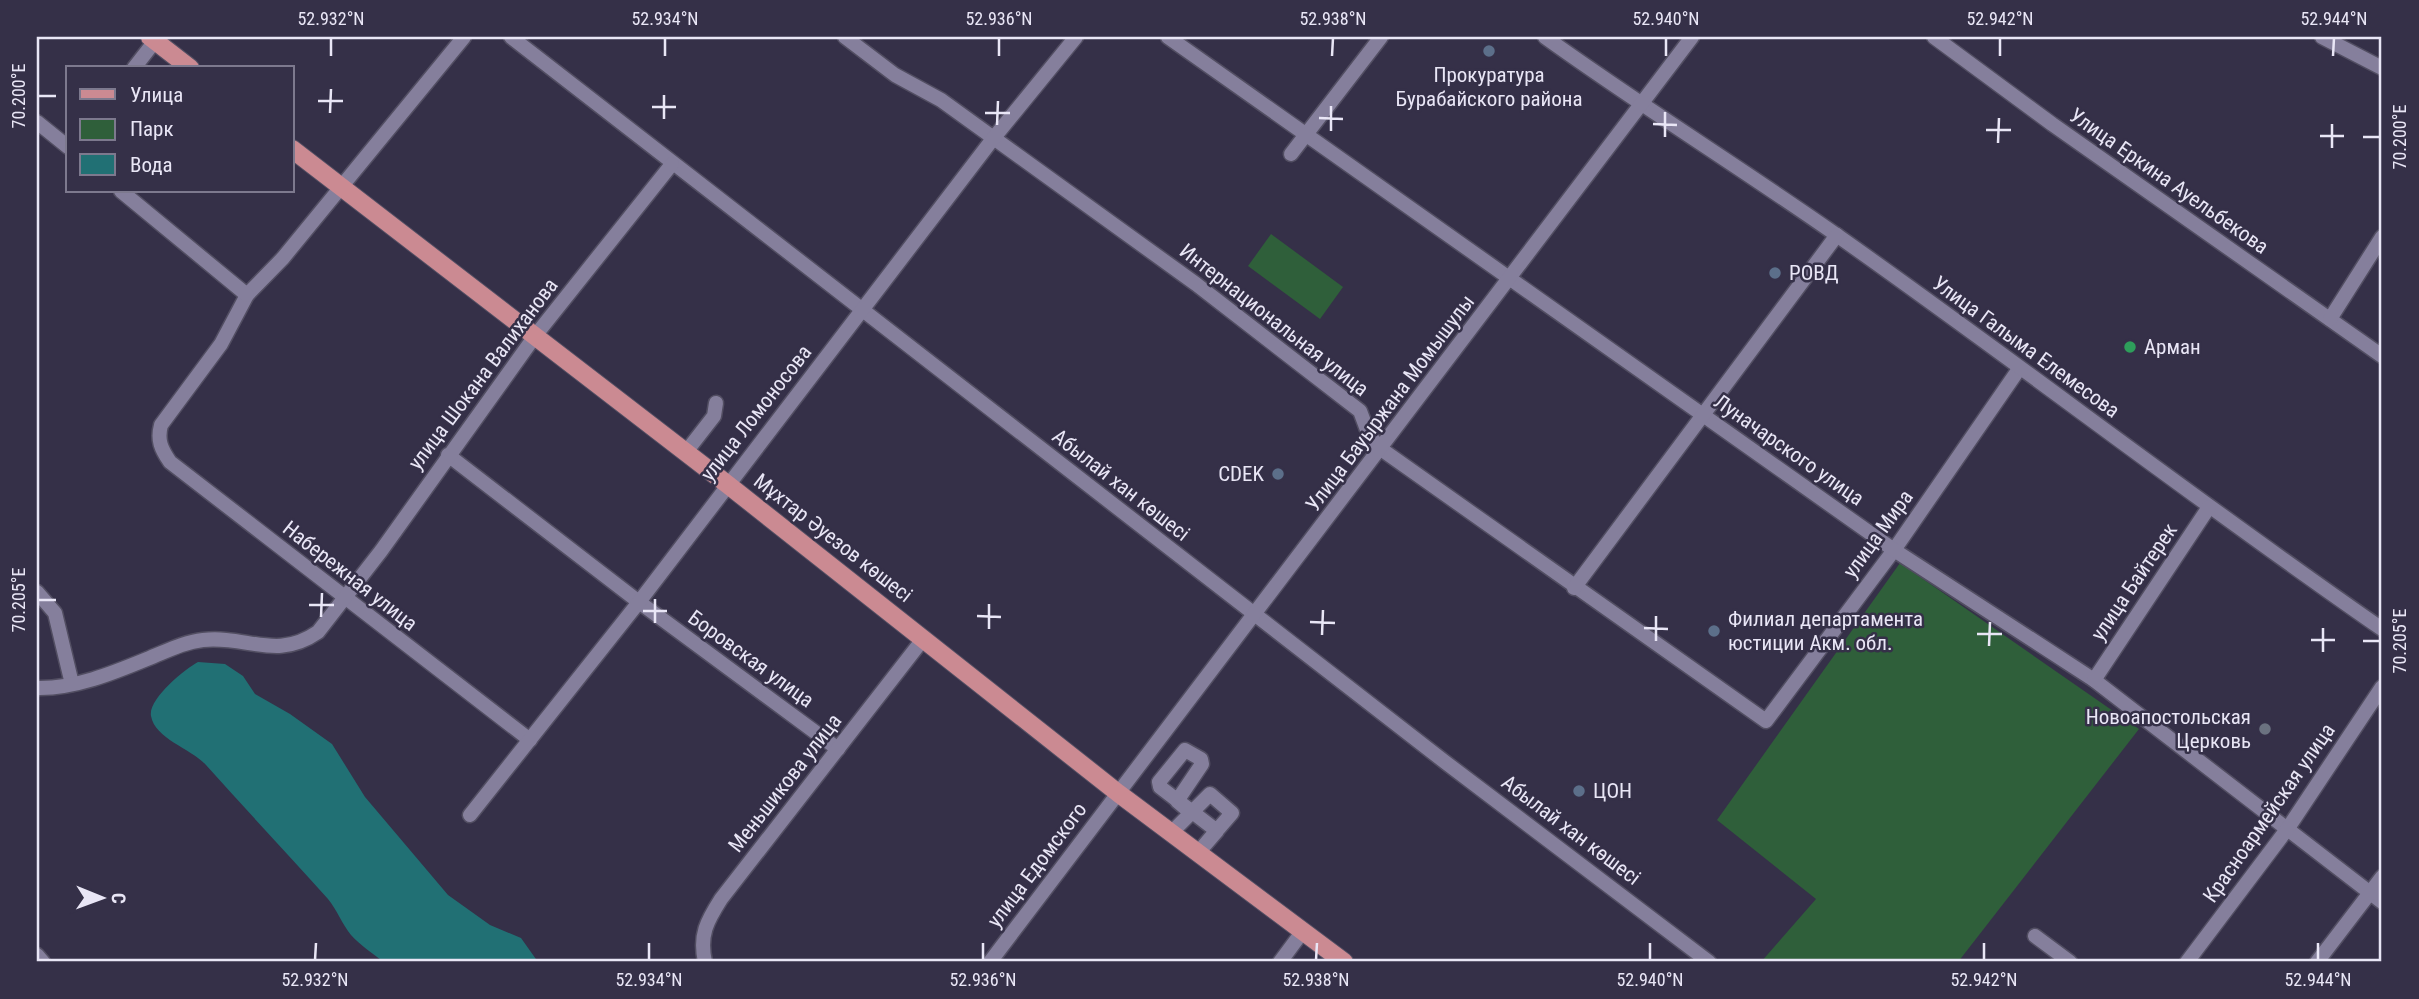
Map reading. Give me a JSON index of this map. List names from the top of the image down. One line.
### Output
{"streets":{"main road":["Мұхтар Әуезов көшесі"],"street":["Улица Еркина Ауельбекова","Интернациональная улица","Улица Галыма Елемесова","улица Шокана Валиханова","Улица Бауыржана Момышулы","улица Ломоносова","Луначарского улица","Абылай хан көшесі","улица Мира","Набережная улица","улица Байтерек","Боровская улица","Меньшикова улица","Красноармейская улица","улица Едомского"]},"crossings":[["Интернациональная улица","Улица Бауыржана Момышулы"],["Интернациональная улица","улица Ломоносова"],["Интернациональная улица","улица Мира"],["Улица Галыма Елемесова","Улица Бауыржана Момышулы"],["Улица Галыма Елемесова","улица Мира"],["Улица Галыма Елемесова","улица Байтерек"],["улица Шокана Валиханова","Абылай хан көшесі"],["улица Шокана Валиханова","Мұхтар Әуезов көшесі"],["улица Шокана Валиханова","Набережная улица"],["улица Шокана Валиханова","Боровская улица"],["Улица Бауыржана Момышулы","Луначарского улица"],["Улица Бауыржана Момышулы","Абылай хан көшесі"],["Улица Бауыржана Момышулы","Мұхтар Әуезов көшесі"],["Улица Бауыржана Момышулы","улица Едомского"],["улица Ломоносова","Абылай хан көшесі"],["улица Ломоносова","Мұхтар Әуезов көшесі"],["улица Ломоносова","Набережная улица"],["улица Ломоносова","Боровская улица"],["Луначарского улица","улица Мира"],["Луначарского улица","улица Байтерек"],["Луначарского улица","Красноармейская улица"],["Мұхтар Әуезов көшесі","Меньшикова улица"],["Мұхтар Әуезов көшесі","улица Едомского"],["Боровская улица","Меньшикова улица"]],"places":["Прокуратура Бурабайского района","РОВД","Арман","CDEK","Филиал департамента юстиции Акм. обл.","Новоапостольская Церковь","ЦОН"],"legend":["Улица","Парк","Вода"],"north":"right","coordinates":["52.932°N","52.934°N","52.936°N","52.938°N","52.940°N","52.942°N","52.944°N","70.200°E","70.205°E"]}
